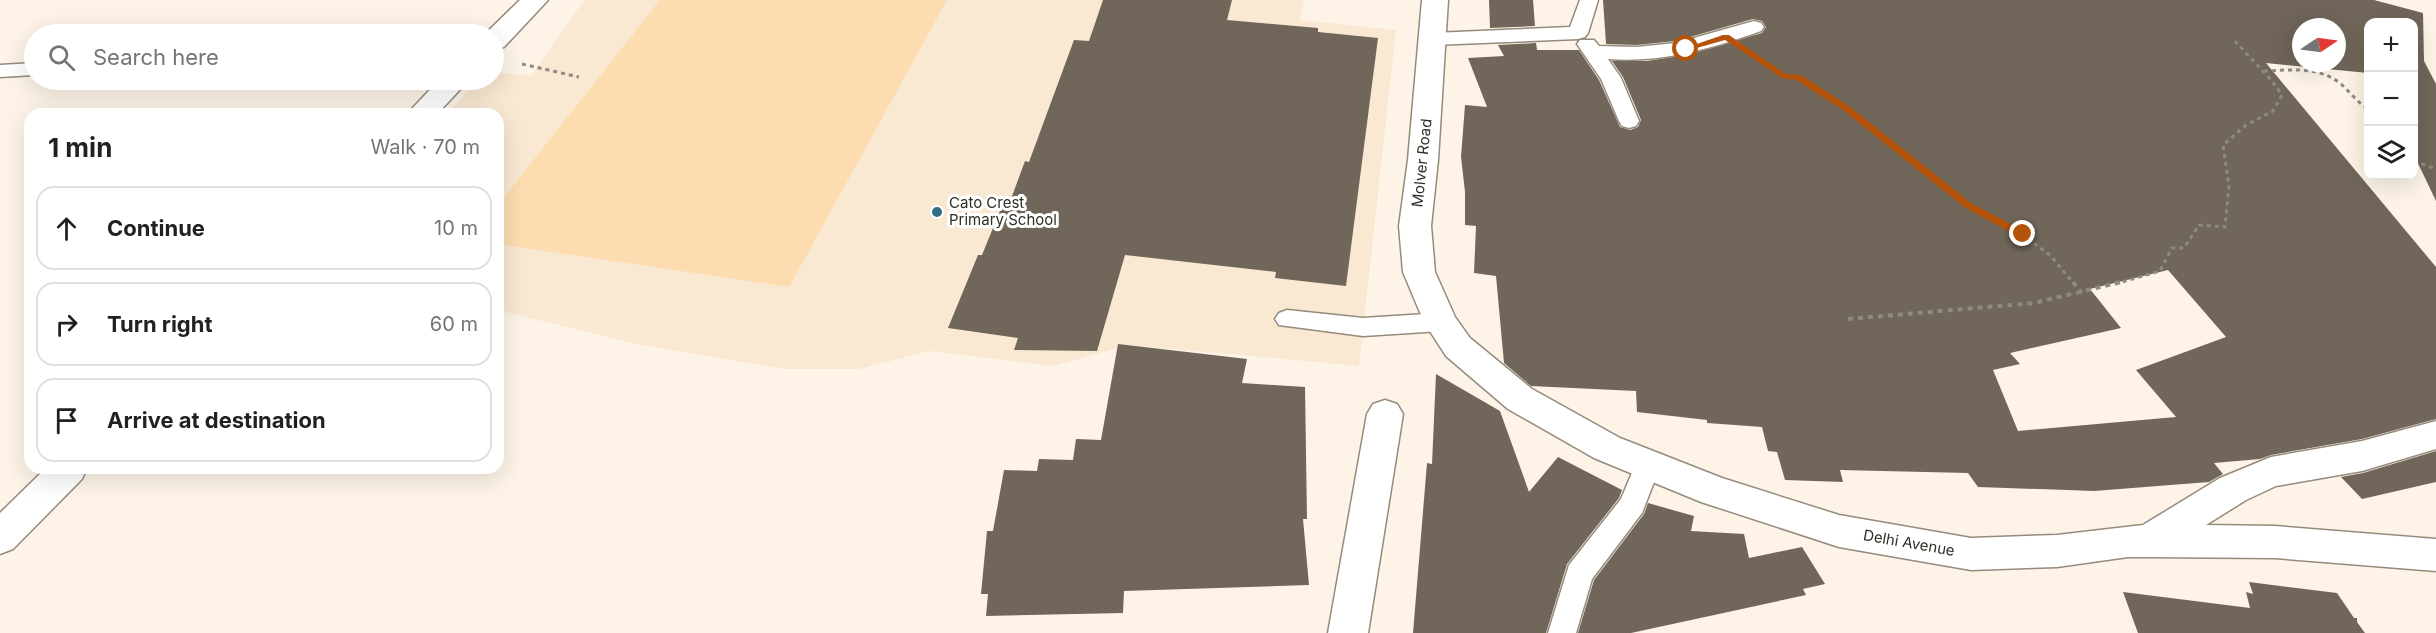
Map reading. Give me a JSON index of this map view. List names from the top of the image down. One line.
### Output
{"streets":{"street":["Molver Road","Delhi Avenue"]},"crossings":[["Molver Road","Delhi Avenue"]],"places":["Cato Crest Primary School"],"north":"right","page":{"map_buttons":["+","−"],"search":"Search here","heading":["1 min","Walk · 70 m"],"list":[["Continue","10 m"],["Turn right","60 m"],"Arrive at destination"]}}
